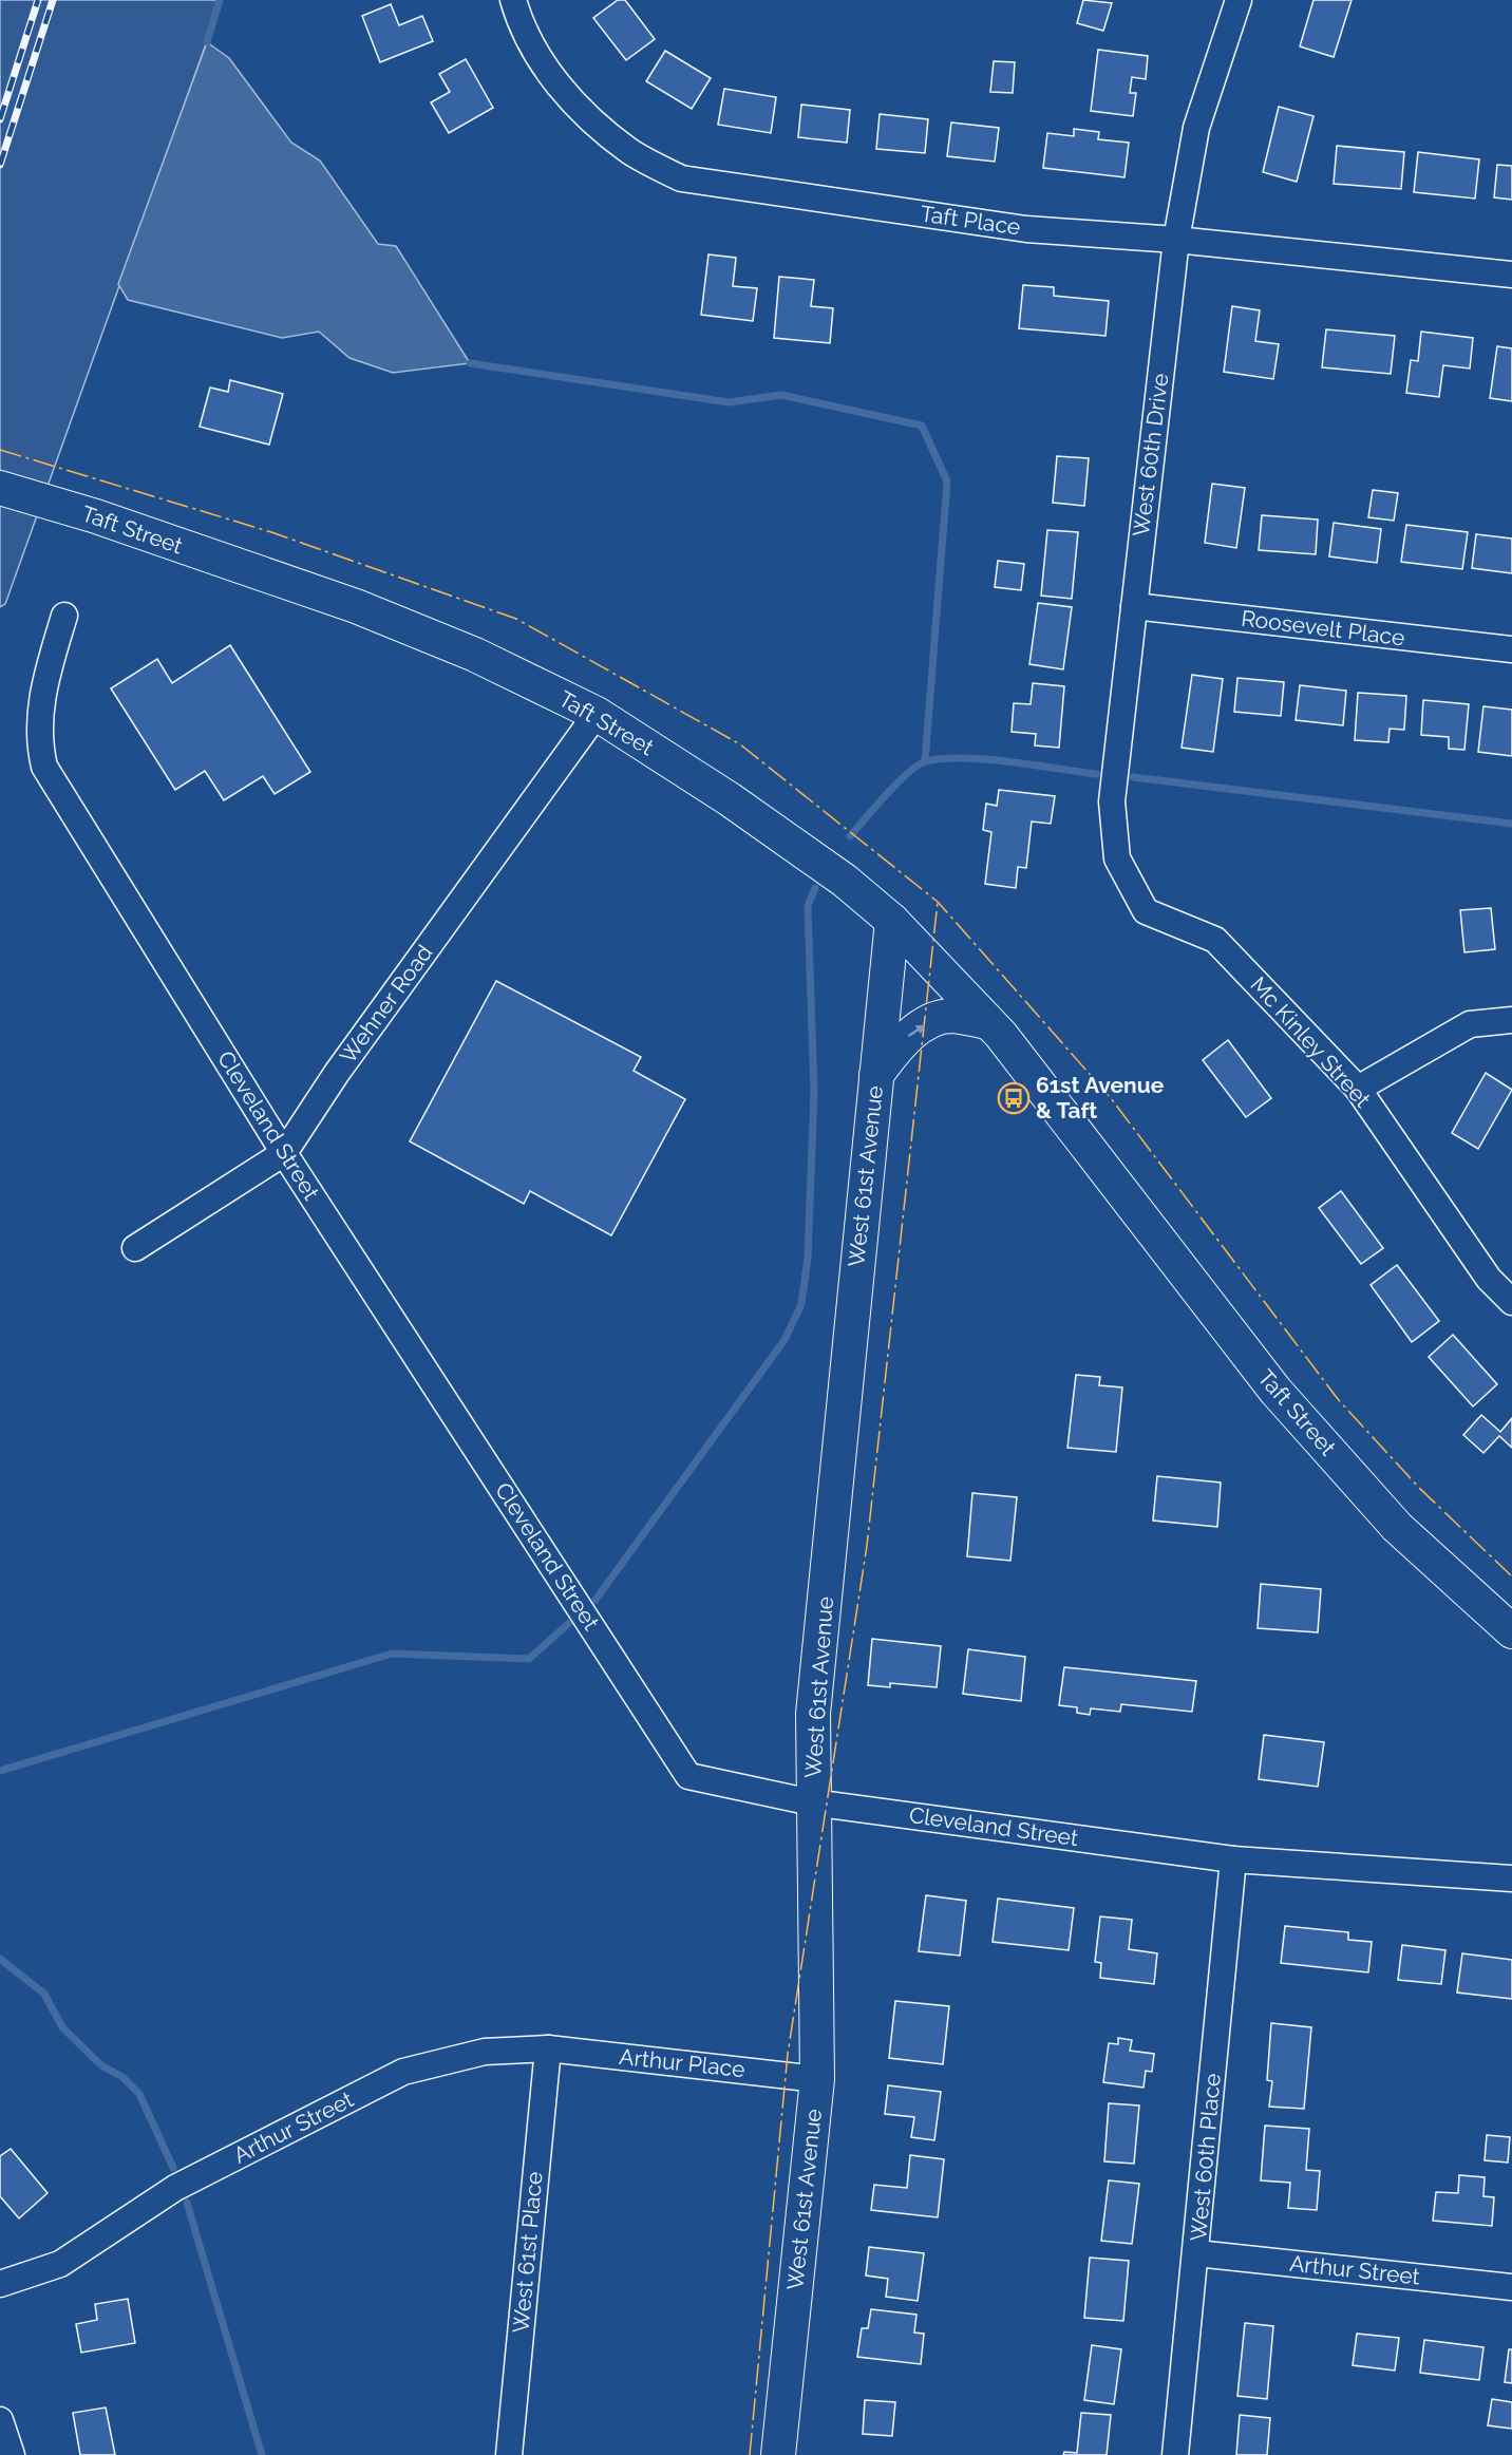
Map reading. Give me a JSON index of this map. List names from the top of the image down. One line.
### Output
{"streets":{"main road":["Taft Street","West 61st Avenue"],"street":["Taft Place","West 60th Drive","Roosevelt Place","Wehner Road","Mc Kinley Street","Cleveland Street","Arthur Place","Arthur Street","West 60th Place","West 61st Place"]},"crossings":[["Taft Place","West 60th Drive"],["West 60th Drive","Roosevelt Place"],["West 60th Drive","Mc Kinley Street"],["Taft Street","Wehner Road"],["Taft Street","West 61st Avenue"],["Wehner Road","Cleveland Street"],["Cleveland Street","West 61st Avenue"],["Cleveland Street","West 60th Place"],["West 61st Avenue","Arthur Place"],["Arthur Place","Arthur Street"],["Arthur Place","West 61st Place"],["Arthur Street","West 60th Place"],["Arthur Street","West 61st Place"]],"places":{"bus stop":["61st Avenue & Taft"]}}
